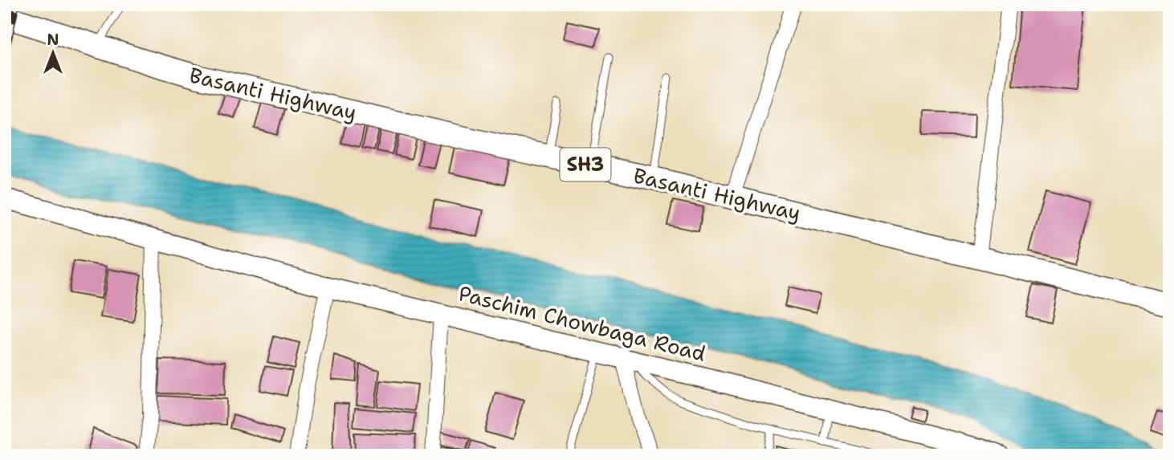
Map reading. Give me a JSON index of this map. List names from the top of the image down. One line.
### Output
{"streets":{"main road":["Basanti Highway","SH3"],"street":["Paschim Chowbaga Road"]},"north":"top"}
